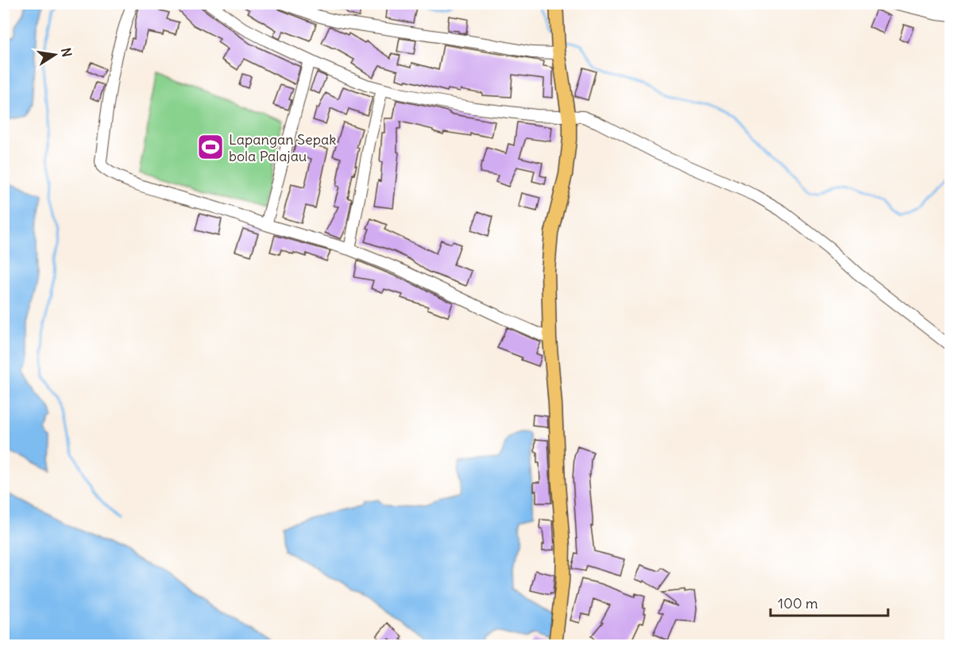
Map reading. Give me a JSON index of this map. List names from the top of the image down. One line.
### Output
{"places":{"sports":["Lapangan Sepak bola Palajau"]},"scale_bar":"100 m","north":"right"}
